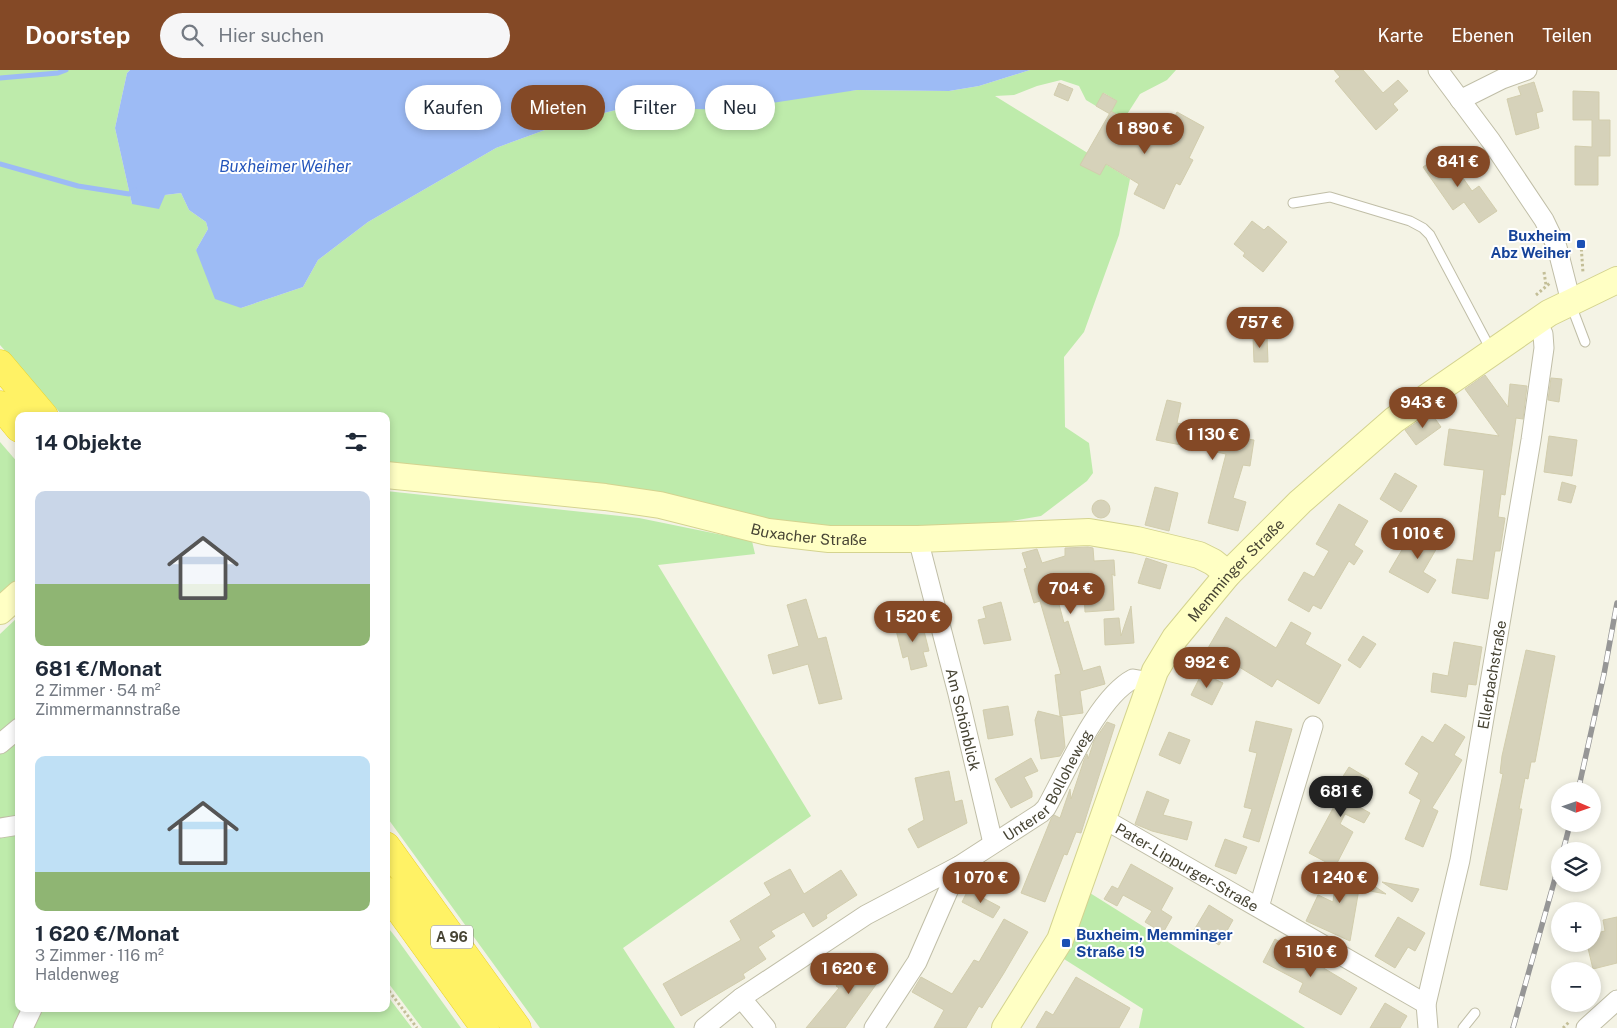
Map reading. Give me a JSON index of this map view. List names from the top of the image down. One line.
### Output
{"streets":{"highway":["A 96"],"street":["Buxacher Straße","Memminger Straße","Ellerbachstraße","Am Schönblick","Unterer Bolloheweg","Pater-Lippurger-Straße"]},"crossings":[["Buxacher Straße","Memminger Straße"],["Buxacher Straße","Am Schönblick"],["Memminger Straße","Ellerbachstraße"],["Memminger Straße","Unterer Bolloheweg"],["Memminger Straße","Pater-Lippurger-Straße"],["Ellerbachstraße","Pater-Lippurger-Straße"],["Am Schönblick","Unterer Bolloheweg"]],"water":["Buxheimer Weiher"],"places":{"transit":["Buxheim Abz Weiher","Buxheim, Memminger Straße 19"]},"north":"right","page":{"header":"Doorstep","search":"Hier suchen","nav":["Karte","Ebenen","Teilen"],"chip":["Kaufen","Mieten","Filter","Neu"],"price":["1 890 €","841 €","757 €","943 €","1 130 €","1 010 €","704 €","1 520 €","992 €","681 €","1 070 €","1 240 €","1 510 €","1 620 €"],"heading":"14 Objekte","list":[{"name":"681 €/Monat","note":"2 Zimmer · 54 m² · Zimmermannstraße"},{"name":"1 620 €/Monat","note":"3 Zimmer · 116 m² · Haldenweg"}],"map_buttons":["+","−"]}}
